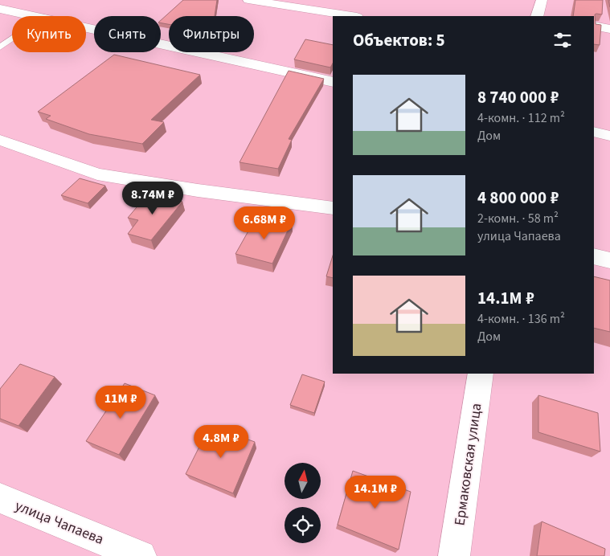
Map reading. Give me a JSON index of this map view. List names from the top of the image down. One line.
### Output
{"streets":{"street":["Ермаковская улица","улица Чапаева"]},"north":"top","page":{"chip":["Купить","Снять","Фильтры"],"heading":"Объектов: 5","list":[{"name":"8 740 000 ₽","note":"4-комн. · 112 m² · Дом"},{"name":"4 800 000 ₽","note":"2-комн. · 58 m² · улица Чапаева"},{"name":"14.1M ₽","note":"4-комн. · 136 m² · Дом"}],"price":["8.74M ₽","6.68M ₽","11M ₽","4.8M ₽","14.1M ₽"]}}
